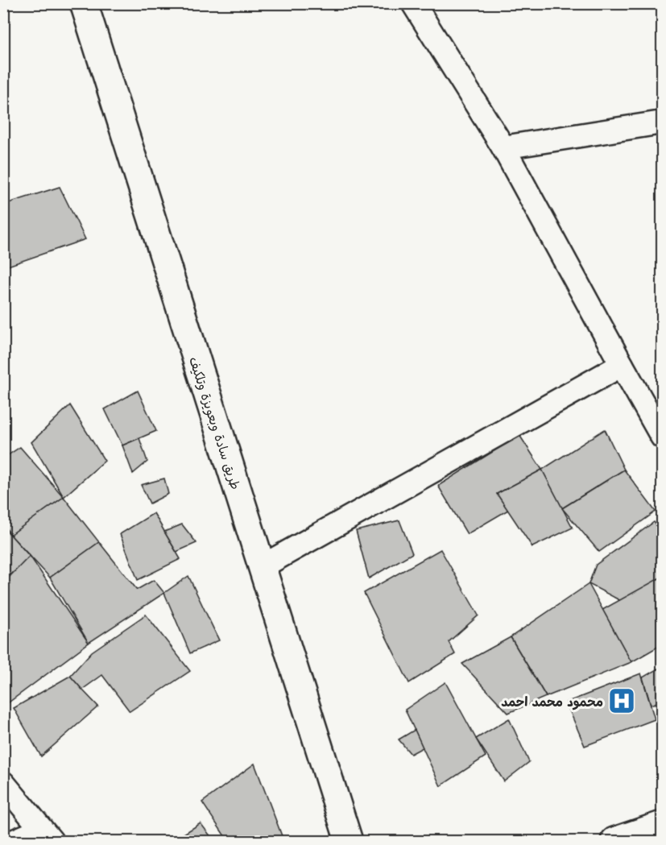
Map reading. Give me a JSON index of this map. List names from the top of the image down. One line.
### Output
{"streets":{"main road":["طريق سادة وبعويزة وتلكيف"]},"places":{"hospital":["محمود محمد احمد"]}}
